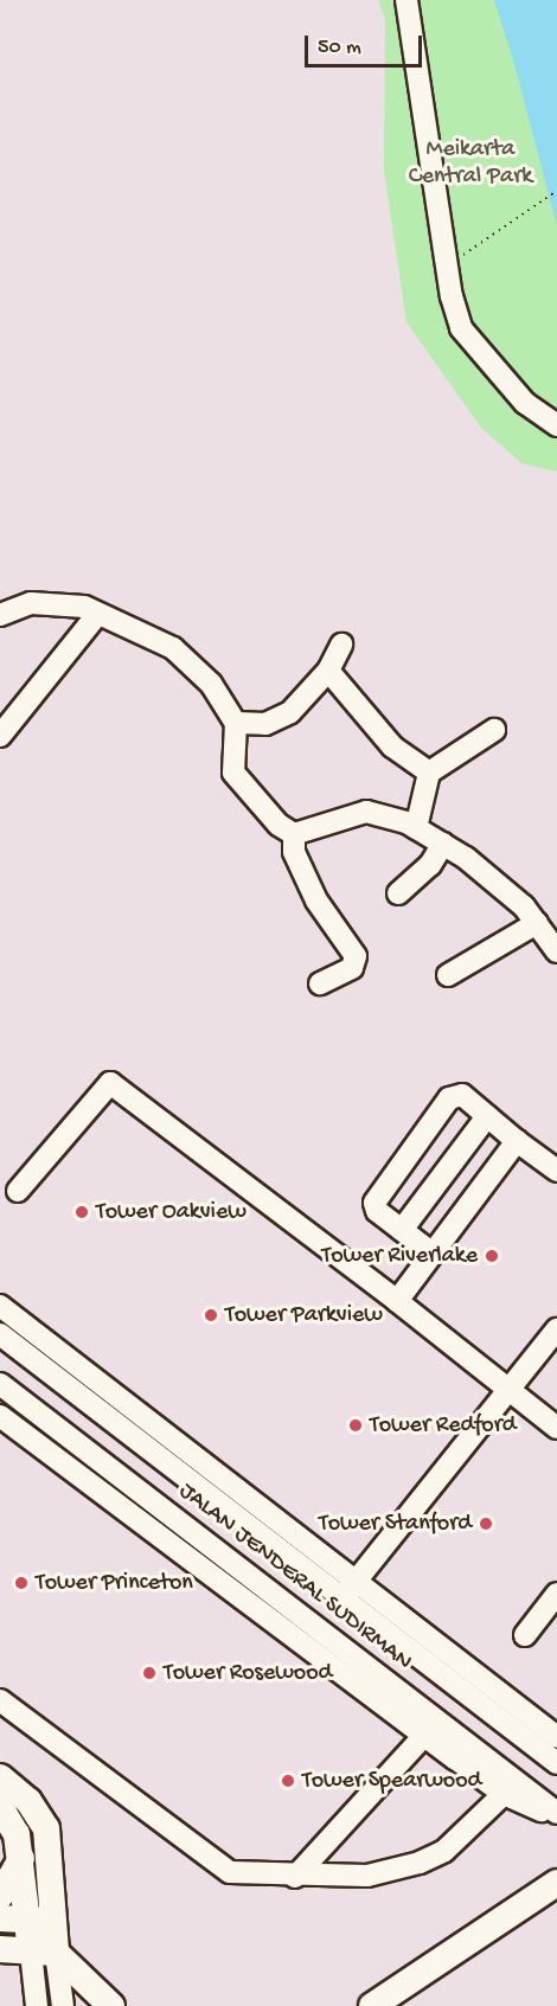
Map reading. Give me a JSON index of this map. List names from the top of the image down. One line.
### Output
{"streets":{"street":["JALAN JENDERAL SUDIRMAN"]},"parks":["Meikarta Central Park"],"places":["Tower Oakview","Tower Riverlake","Tower Parkview","Tower Redford","Tower Stanford","Tower Princeton","Tower Rosewood","Tower Spearwood"],"scale_bar":"50 m"}
